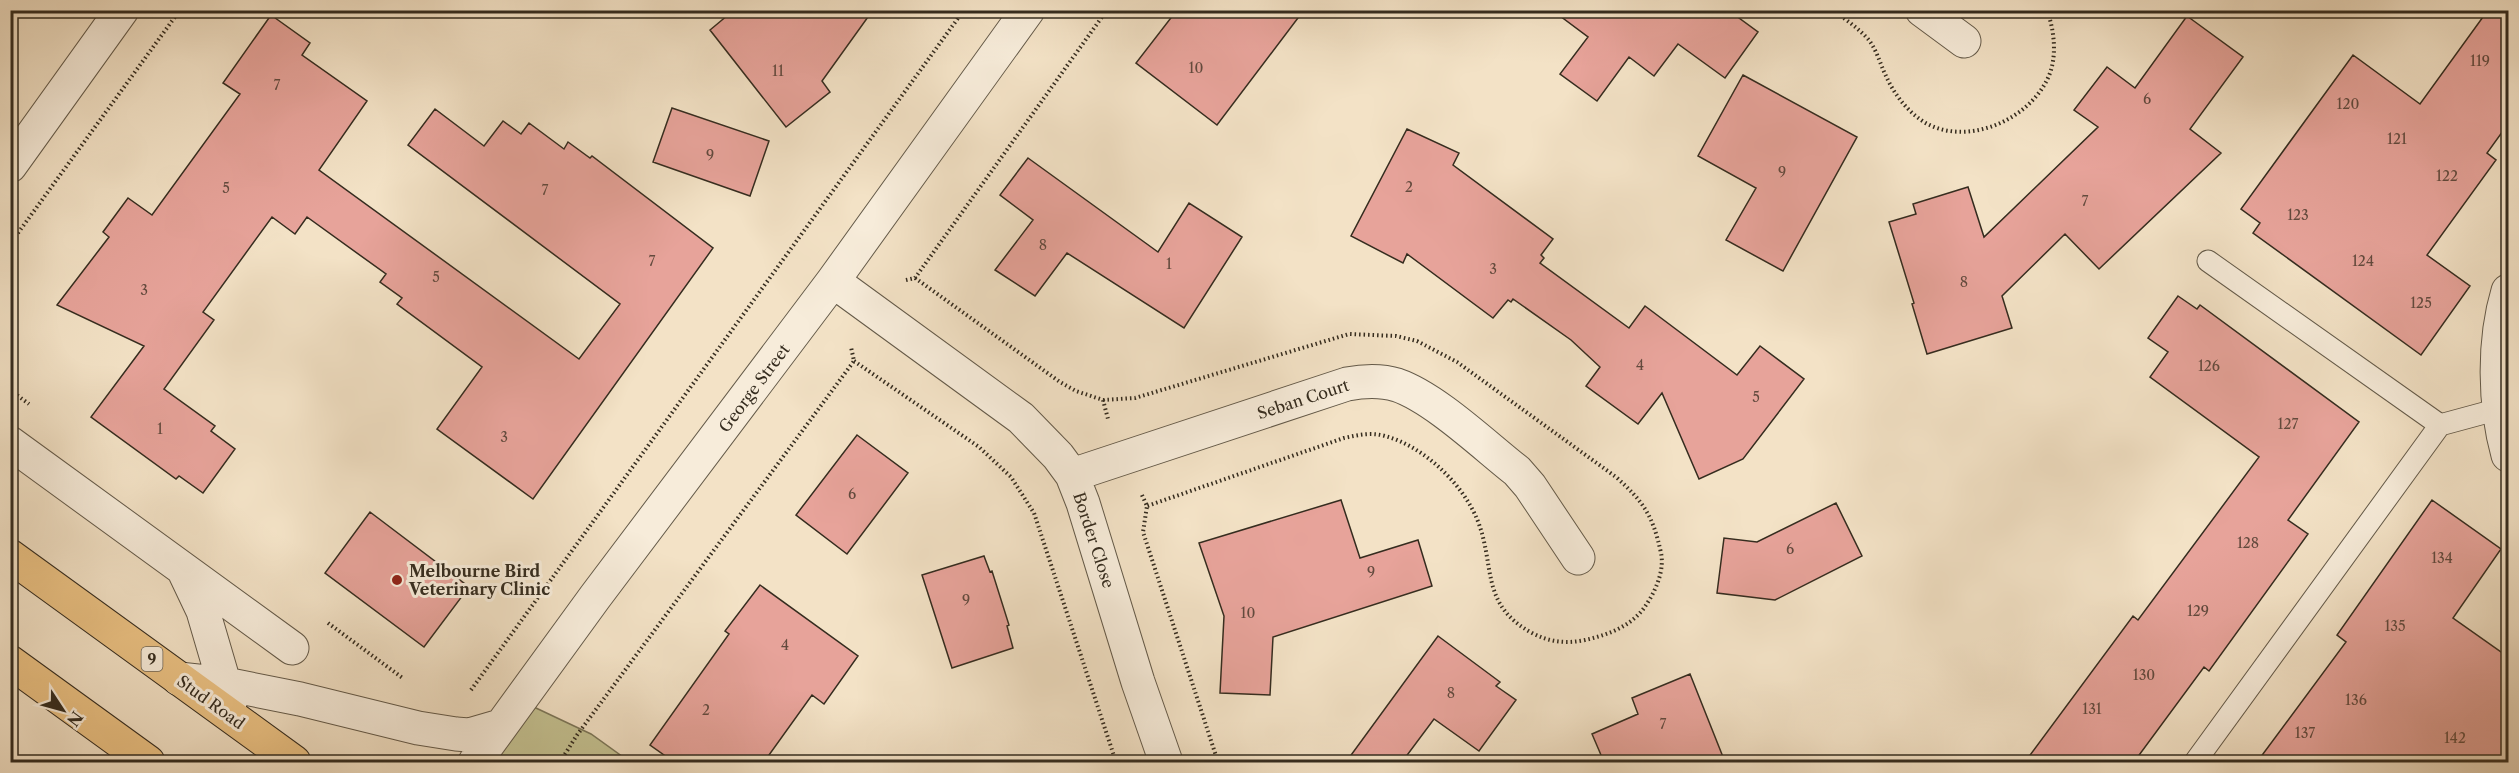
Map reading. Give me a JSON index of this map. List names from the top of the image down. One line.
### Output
{"streets":{"highway":["9","Stud Road"],"street":["George Street","Seban Court","Border Close"]},"crossings":[["George Street","Border Close"],["Seban Court","Border Close"]],"places":["Melbourne Bird Veterinary Clinic"],"house_numbers":["119","10","11","7","6","120","121","9","9","122","2","5","7","7","123","8","7","124","1","3","5","8","3","125","4","126","5","127","1","3","6","128","6","134","9","9","129","10","135","4","130","8","136","131","2","7","137","142"],"north":"bottom right"}
